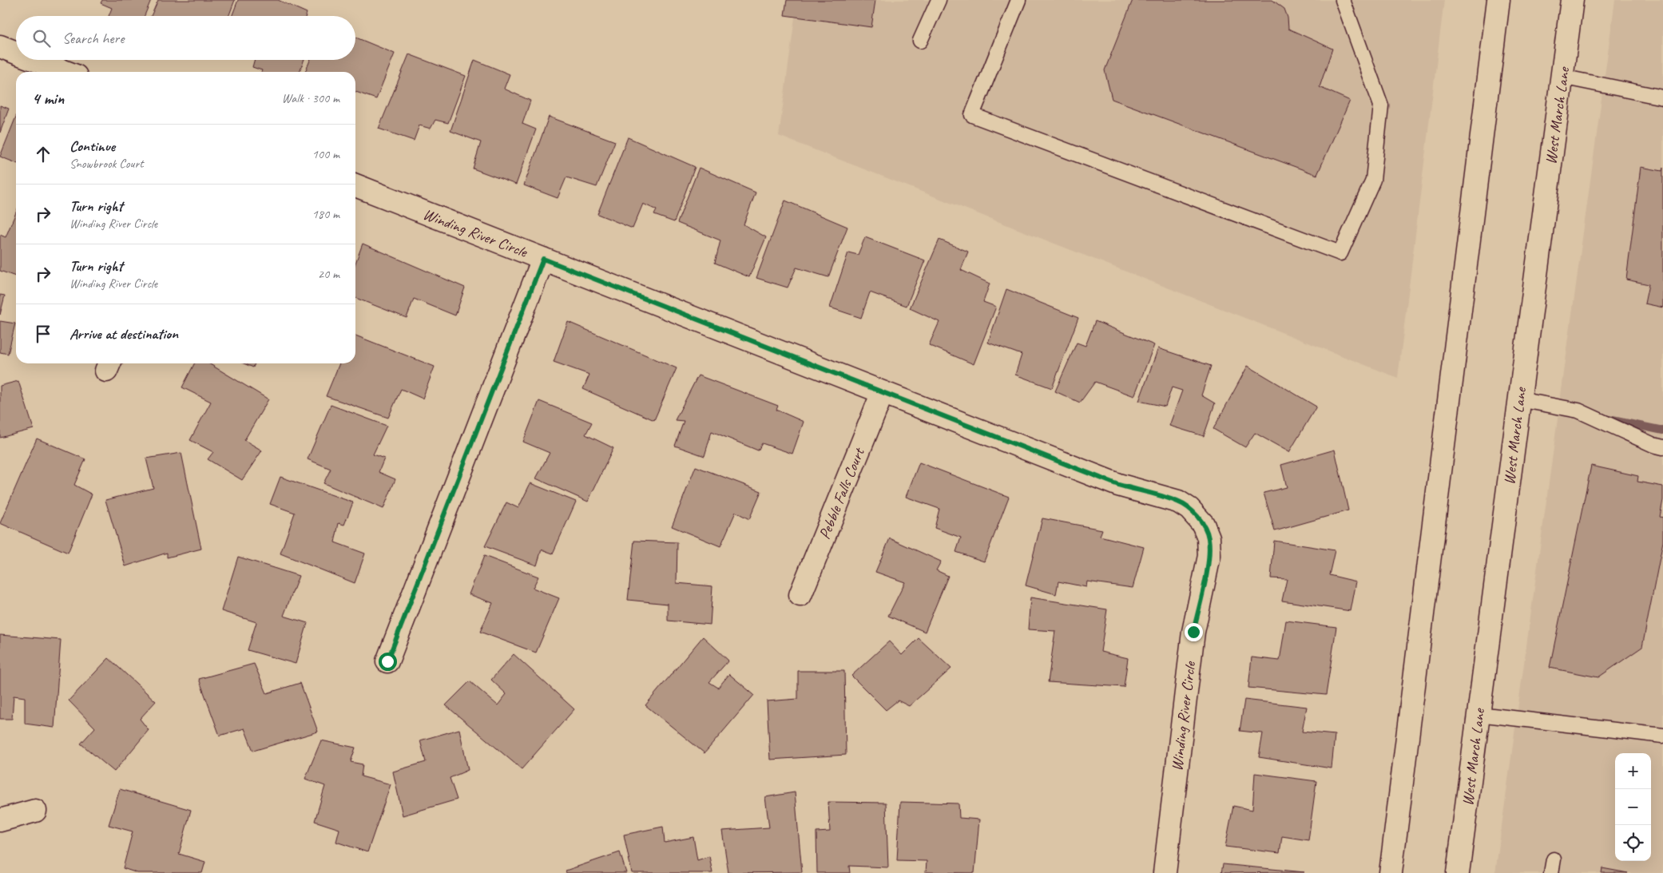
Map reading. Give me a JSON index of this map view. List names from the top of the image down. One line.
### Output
{"streets":{"street":["West March Lane","Winding River Circle","Pebble Falls Court"]},"crossings":[["Winding River Circle","Pebble Falls Court"]],"page":{"search":"Search here","heading":["4 min","Walk · 300 m"],"list":[["Continue","Snowbrook Court","100 m"],["Turn right","Winding River Circle","180 m"],["Turn right","Winding River Circle","20 m"],"Arrive at destination"],"map_buttons":["+","−"]}}
